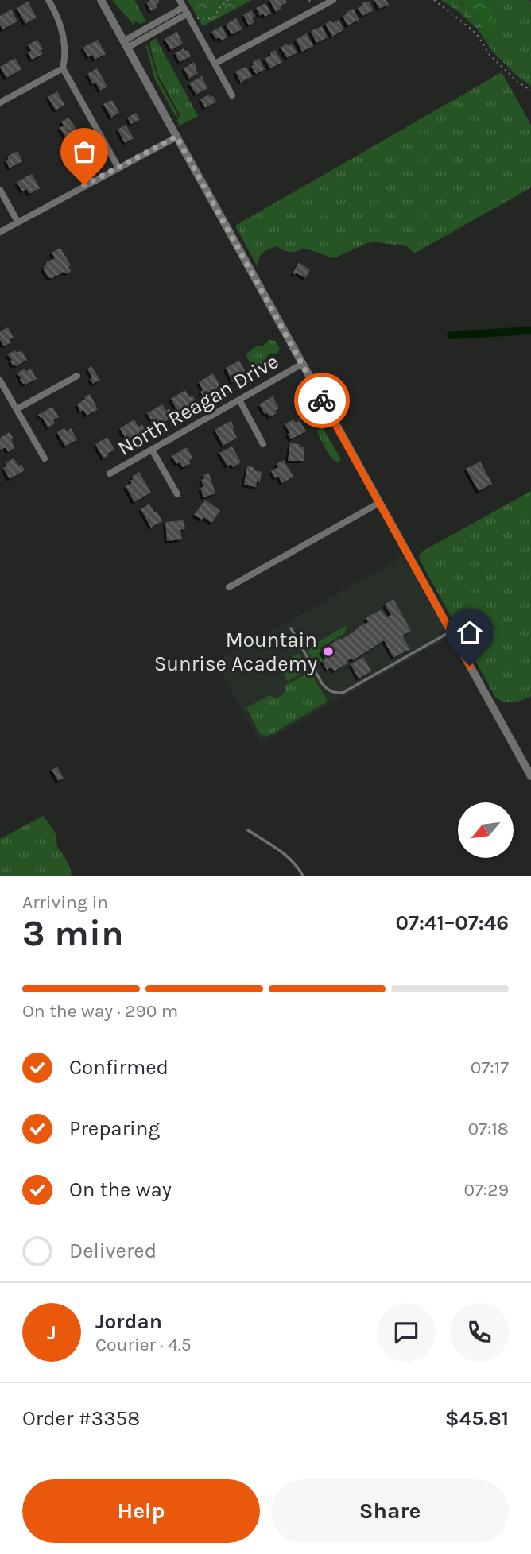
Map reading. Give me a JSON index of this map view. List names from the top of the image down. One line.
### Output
{"streets":{"street":["North Reagan Drive"]},"places":["Mountain Sunrise Academy"],"north":"bottom left","page":{"heading":["3 min","Arriving in","07:41–07:46"],"panel":["Jordan","Courier · 4.5","Order #3358","$45.81"],"bar":"On the way · 290 m","list":[["Confirmed","07:17"],["Preparing","07:18"],["On the way","07:29"],"Delivered"],"round":"J","buttons":["Help","Share"]}}
